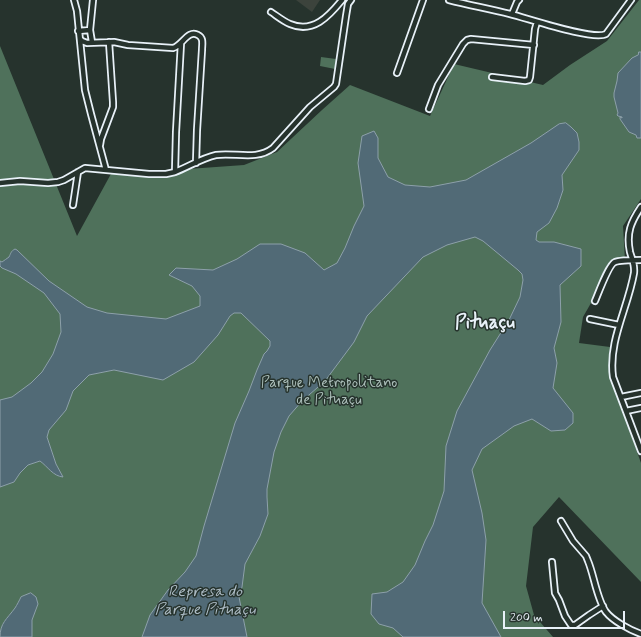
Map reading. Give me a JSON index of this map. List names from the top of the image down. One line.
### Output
{"districts":["Pituaçu"],"water":["Represa do Parque Pituaçu"],"parks":["Parque Metropolitano de Pituaçu"],"scale_bar":"200 m"}
